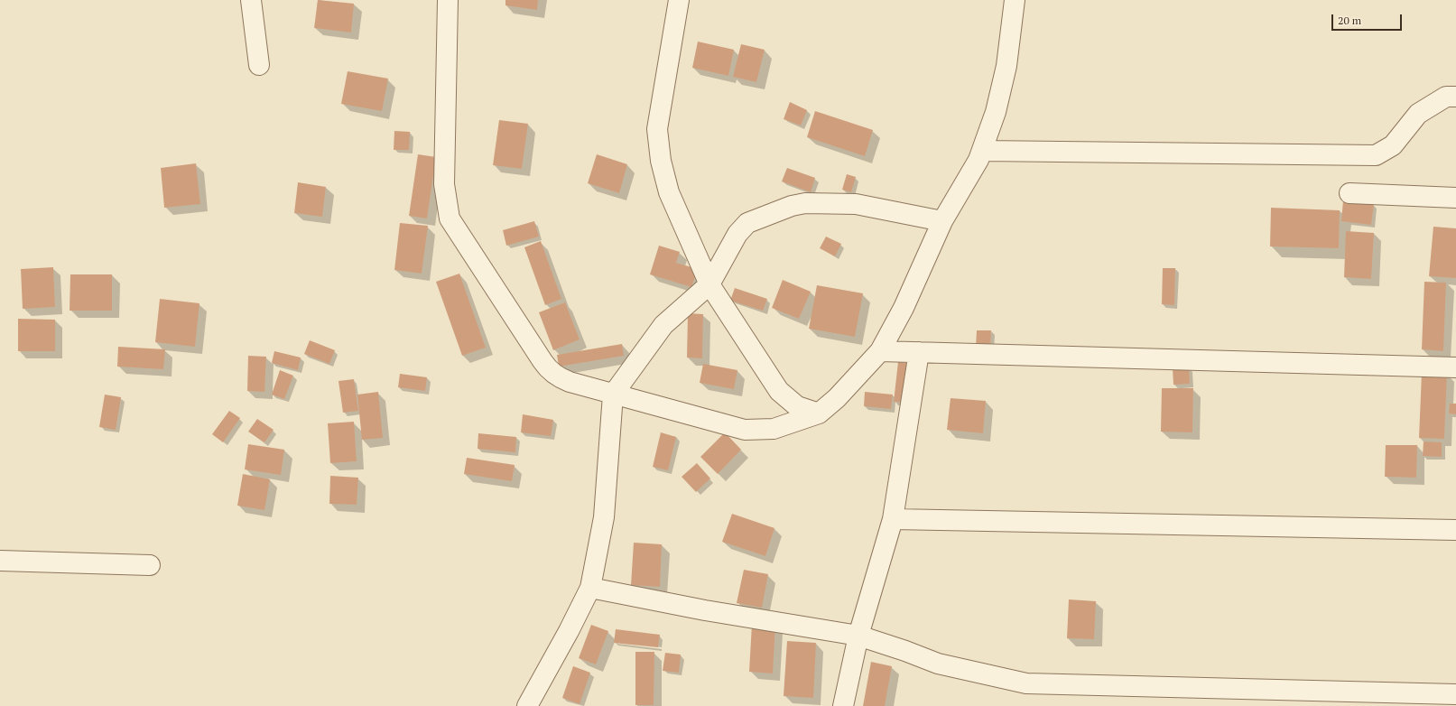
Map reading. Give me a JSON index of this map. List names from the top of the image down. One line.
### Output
{"scale_bar":"20 m"}
